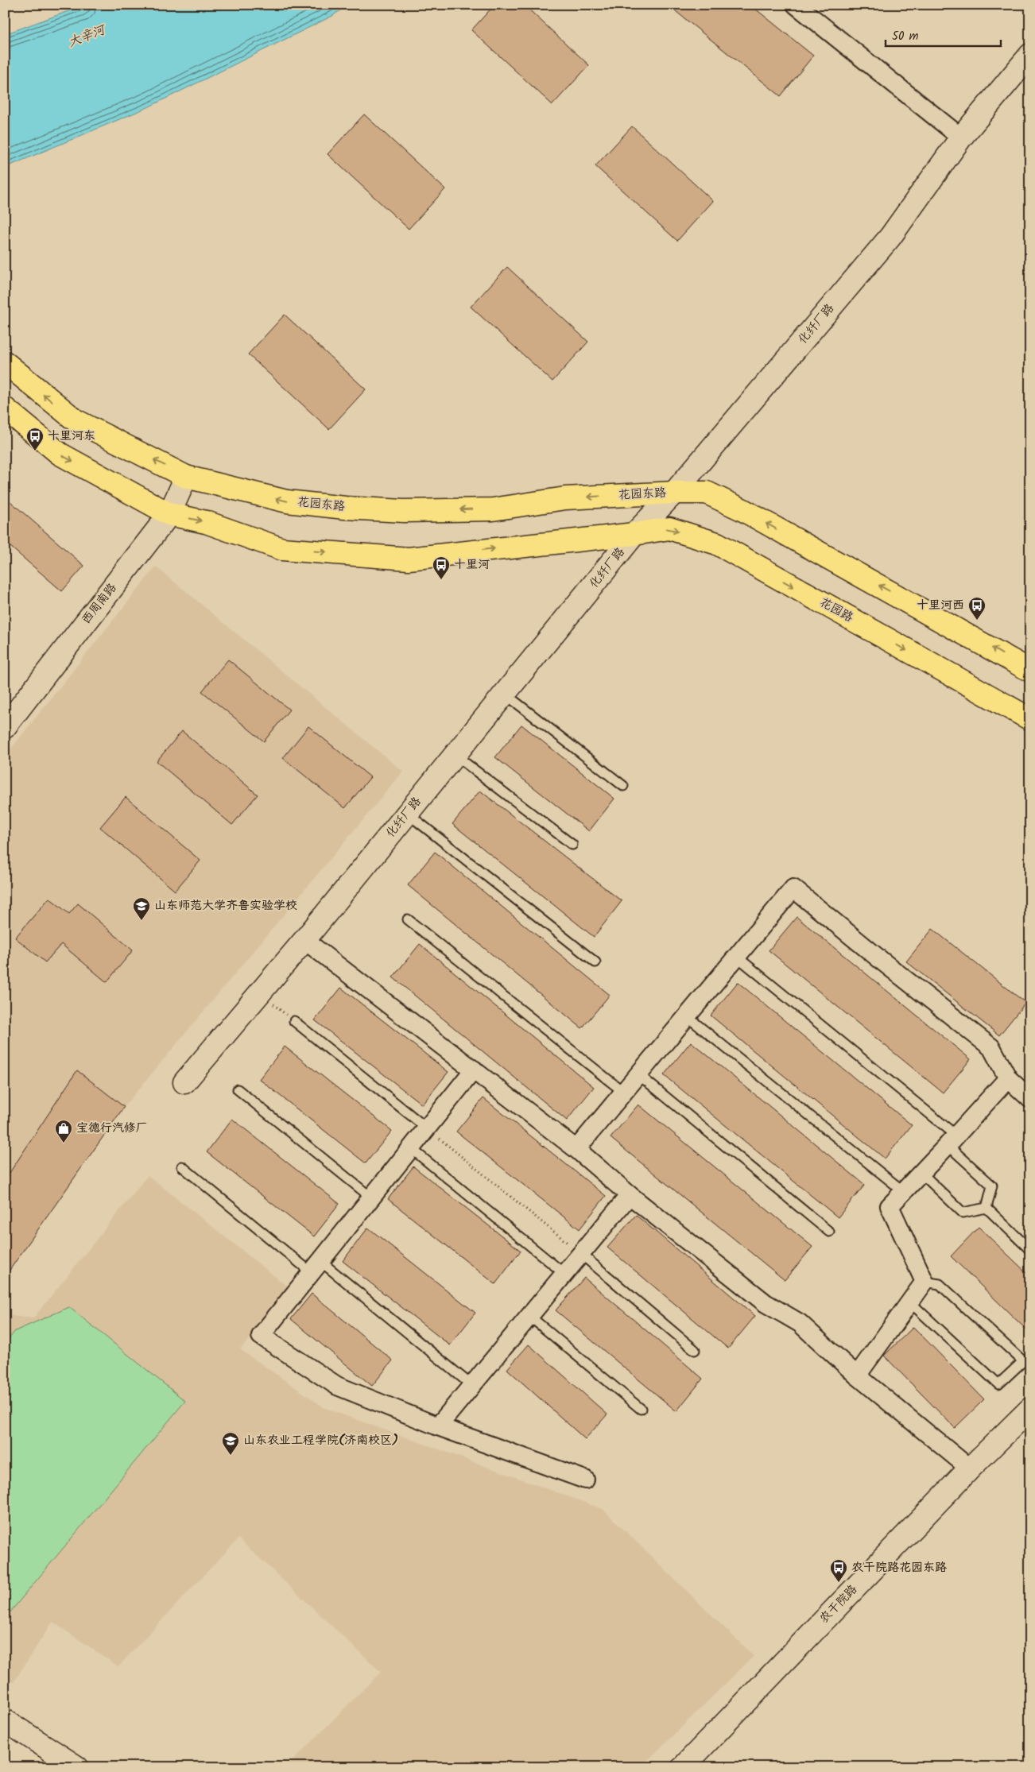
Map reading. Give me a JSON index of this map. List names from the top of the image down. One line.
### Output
{"streets":{"main road":["花园东路","花园路"],"street":["化纤厂路","西周南路","农干院路"]},"crossings":[["化纤厂路","花园东路"],["化纤厂路","花园路"],["花园东路","西周南路"]],"water":["大辛河"],"places":{"bus stop":["十里河东","十里河","十里河西","农干院路花园东路"],"school or university":["山东师范大学齐鲁实验学校","山东农业工程学院(济南校区)"],"shop":["宝德行汽修厂"]},"scale_bar":"50 m"}
